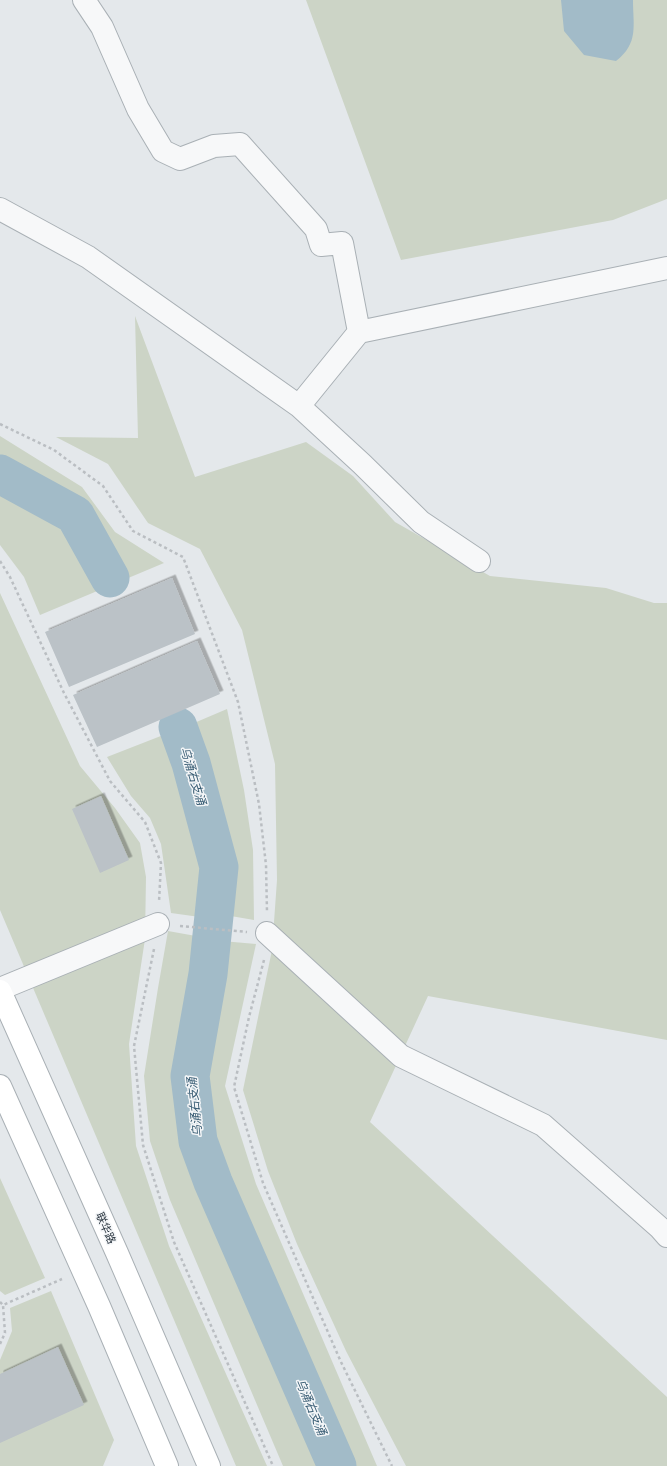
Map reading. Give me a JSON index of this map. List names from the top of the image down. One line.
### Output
{"streets":{"street":["联华路"]},"water":["乌涌右支涌"]}
